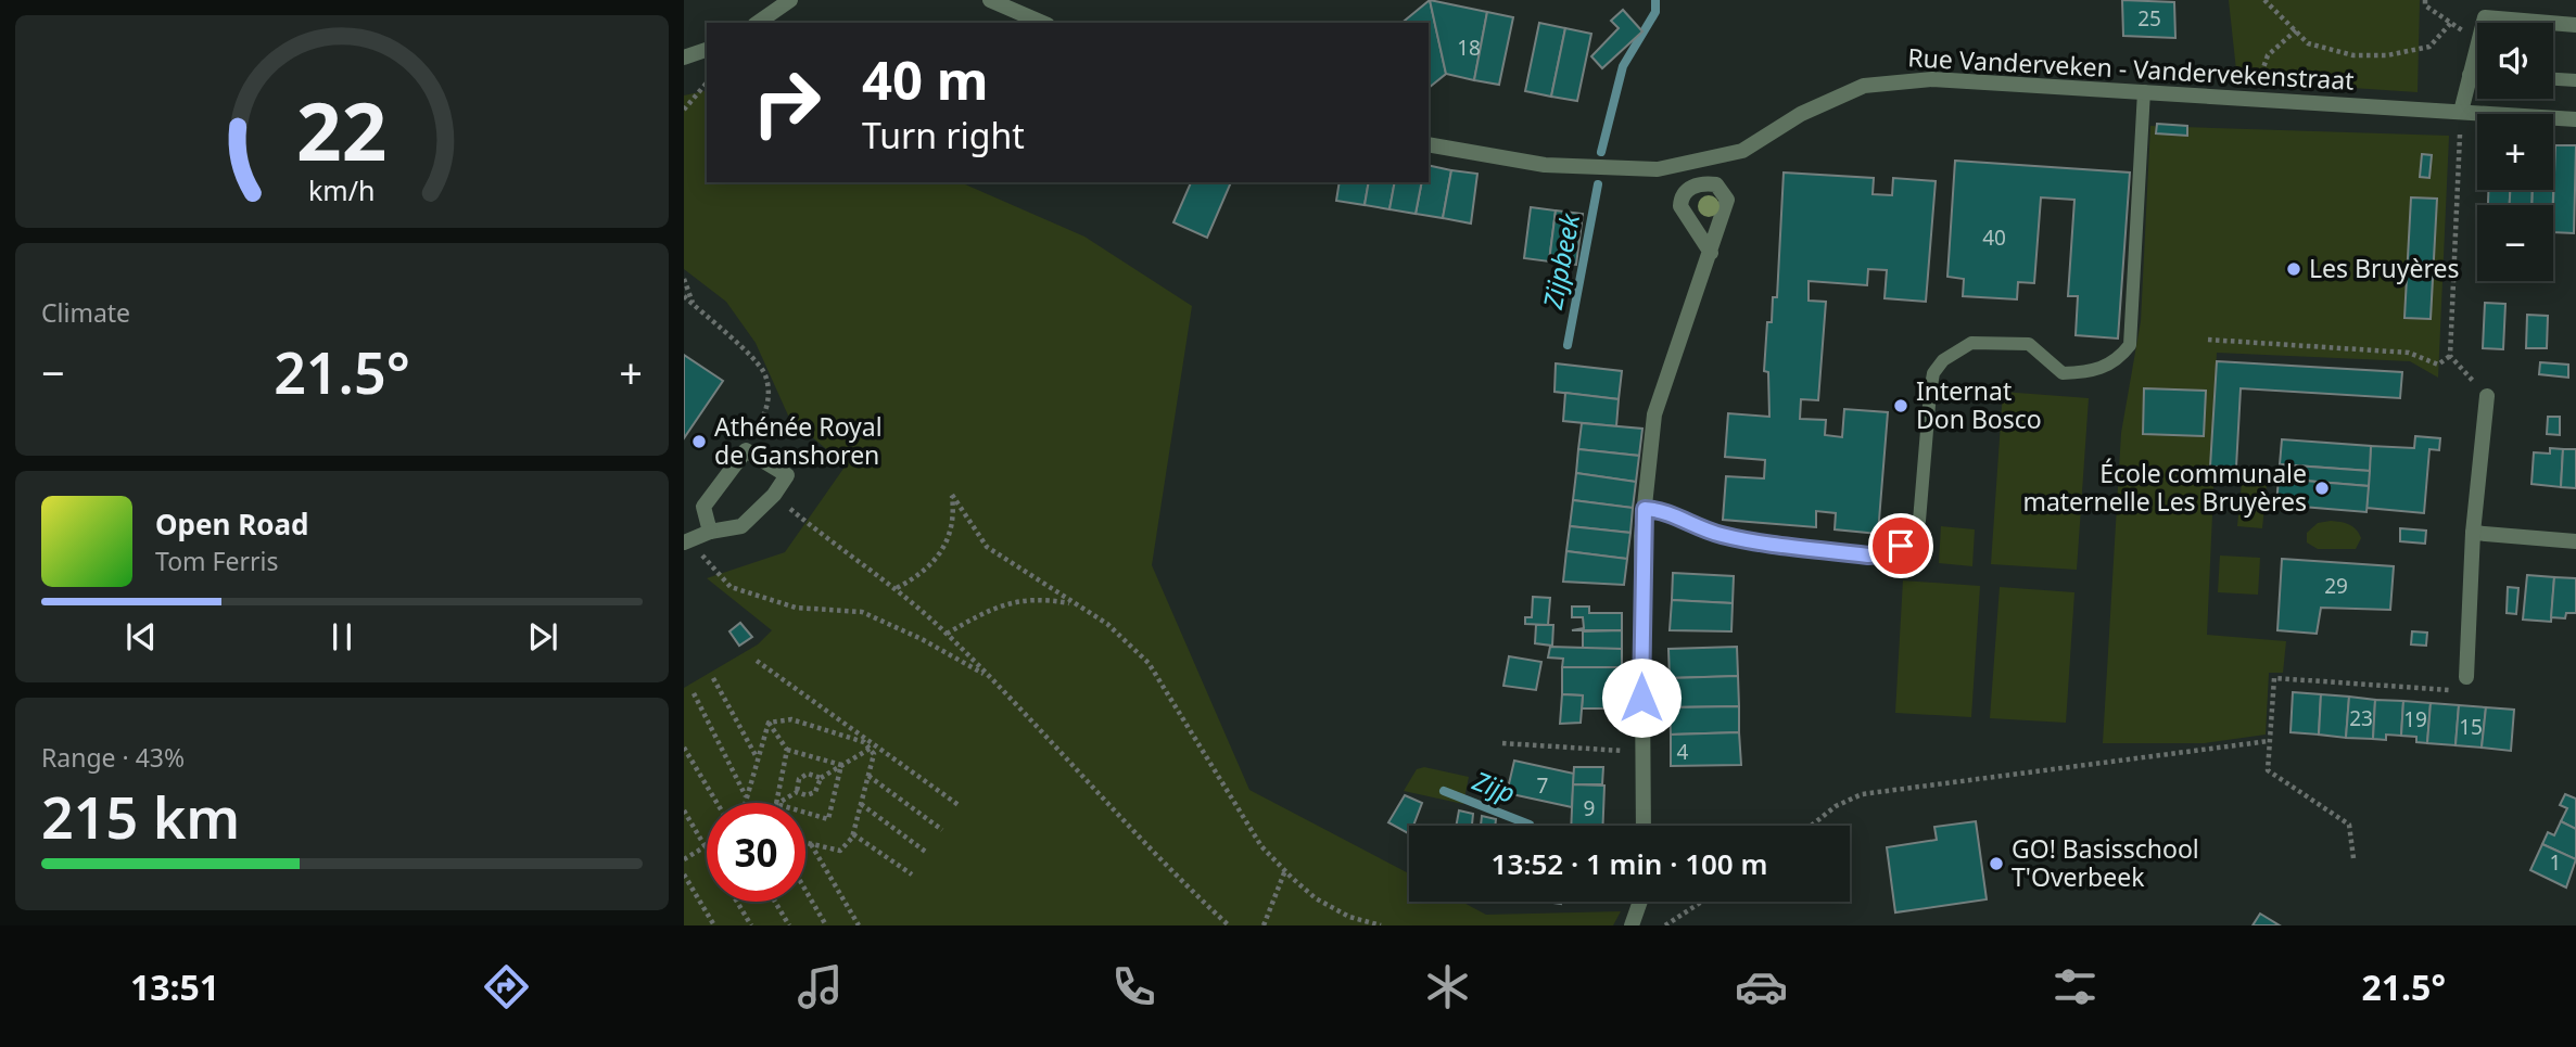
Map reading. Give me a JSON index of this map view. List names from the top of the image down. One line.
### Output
{"streets":{"street":["Rue Vanderveken - Vandervekenstraat"]},"water":["Zijpbeek","Zijp"],"places":["Les Bruyères","Internat Don Bosco","Athénée Royal de Ganshoren","École communale maternelle Les Bruyères","GO! Basisschool T'Overbeek"],"house_numbers":["25","18","40","29","23","19","15","4","7","9","1"],"page":{"map_buttons":["+","−"],"turn":["40 m","Turn right"],"tile":["Climate",["Range · 43%","215 km"]],"heat":["−","21.5°","+"],"song":["Open Road","Tom Ferris"],"limit":"30","trip":"13:52 · 1 min · 100 m","tabs":["13:51","21.5°"],"gauge":["22","km/h"]}}
